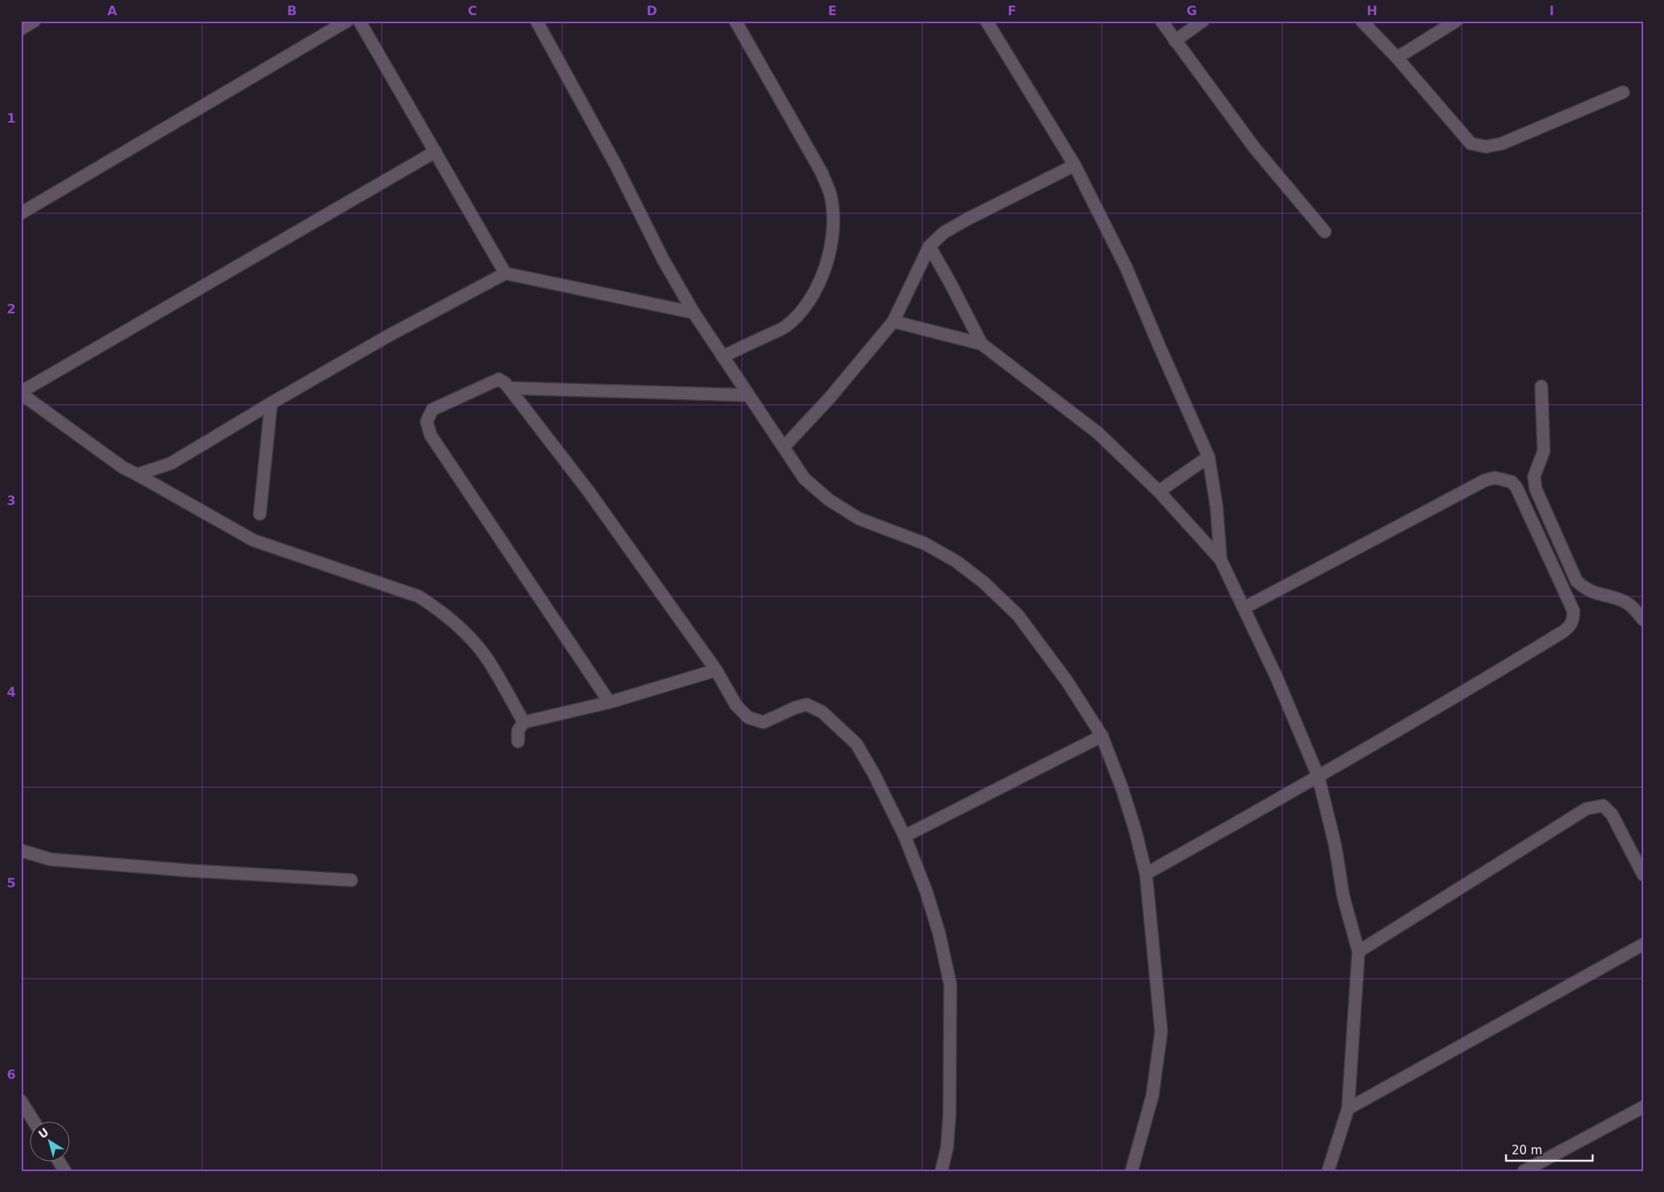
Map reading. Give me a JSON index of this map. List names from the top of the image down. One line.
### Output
{"scale_bar":"20 m","north":"top left","grid":{"columns":["A","B","C","D","E","F","G","H","I"],"rows":["1","2","3","4","5","6"]}}
